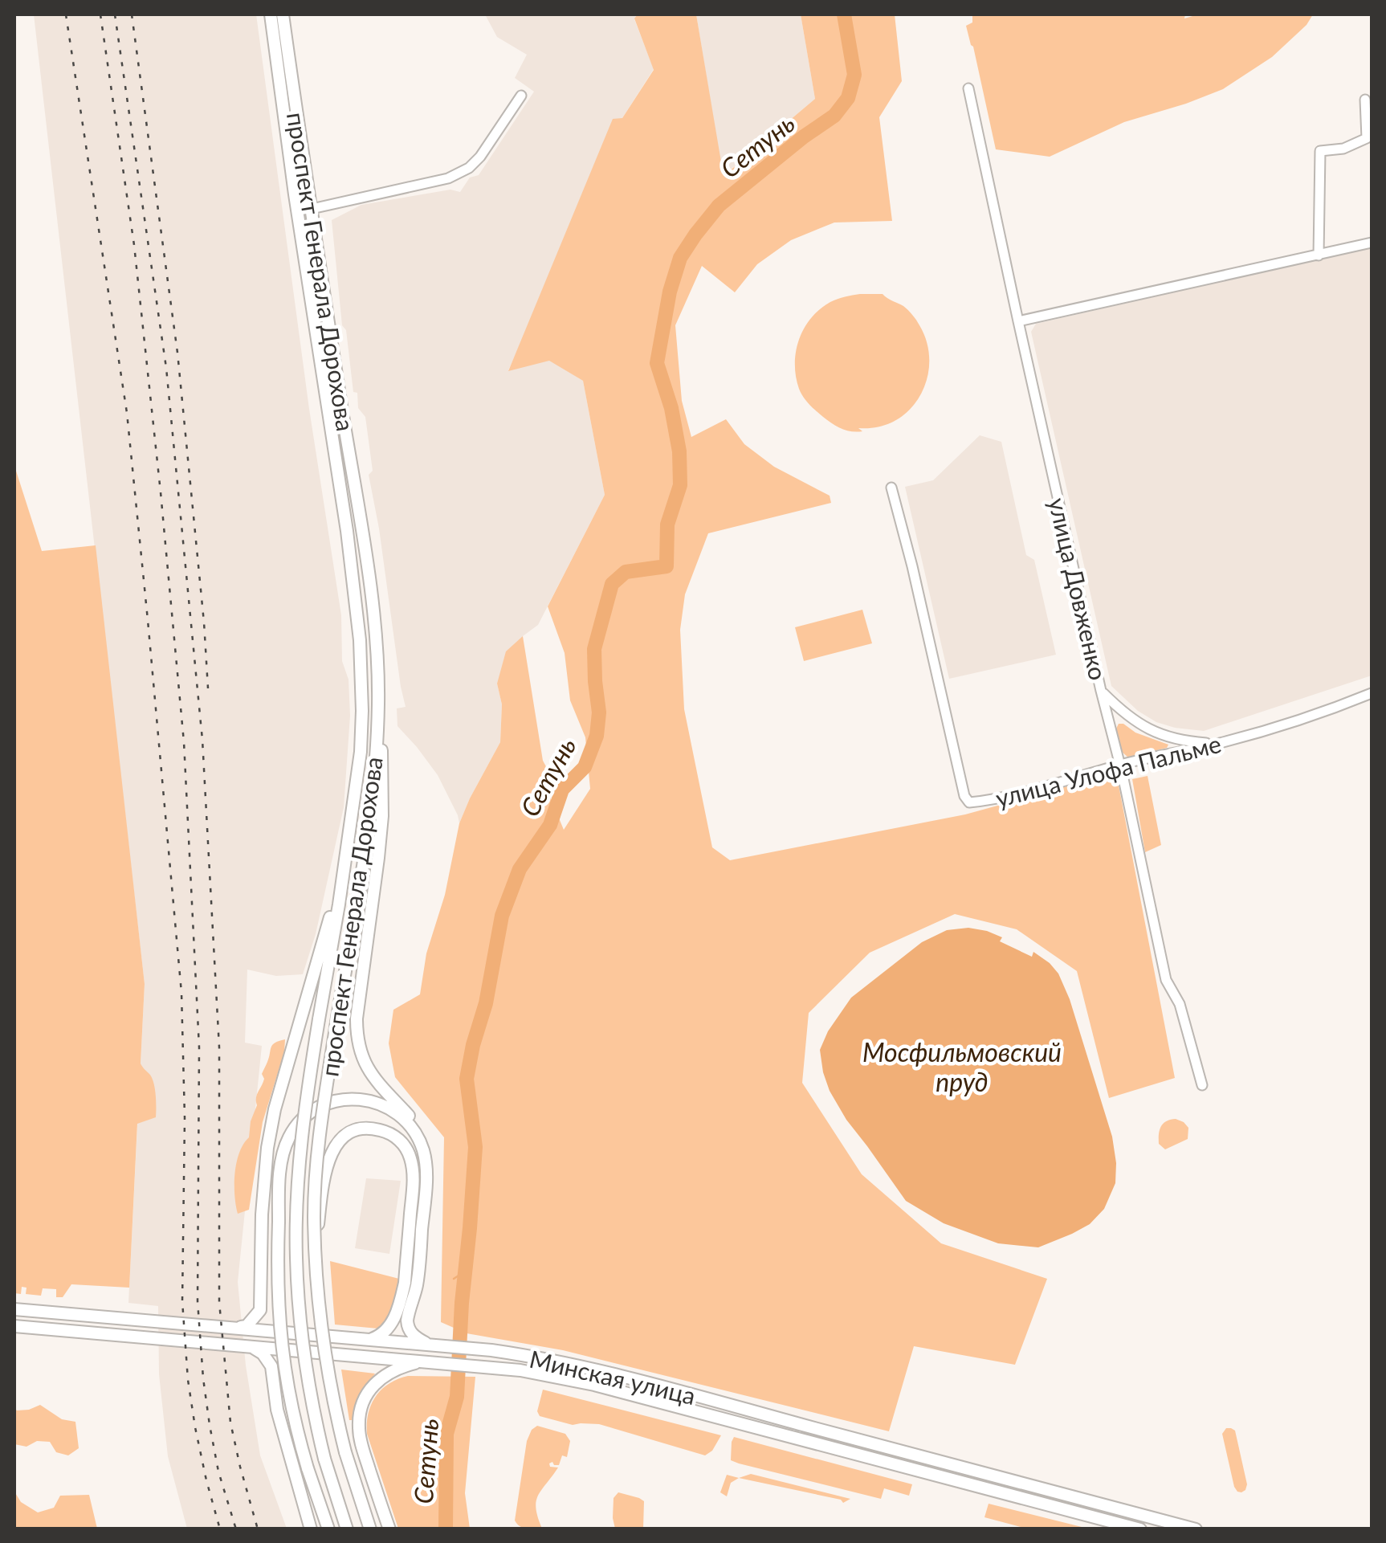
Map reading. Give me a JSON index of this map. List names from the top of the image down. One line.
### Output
{"streets":{"main road":["проспект Генерала Дорохова","Минская улица"],"street":["улица Довженко","улица Улофа Пальме"]},"crossings":[["улица Довженко","улица Улофа Пальме"]],"water":["Сетунь","Мосфильмовский пруд"]}
